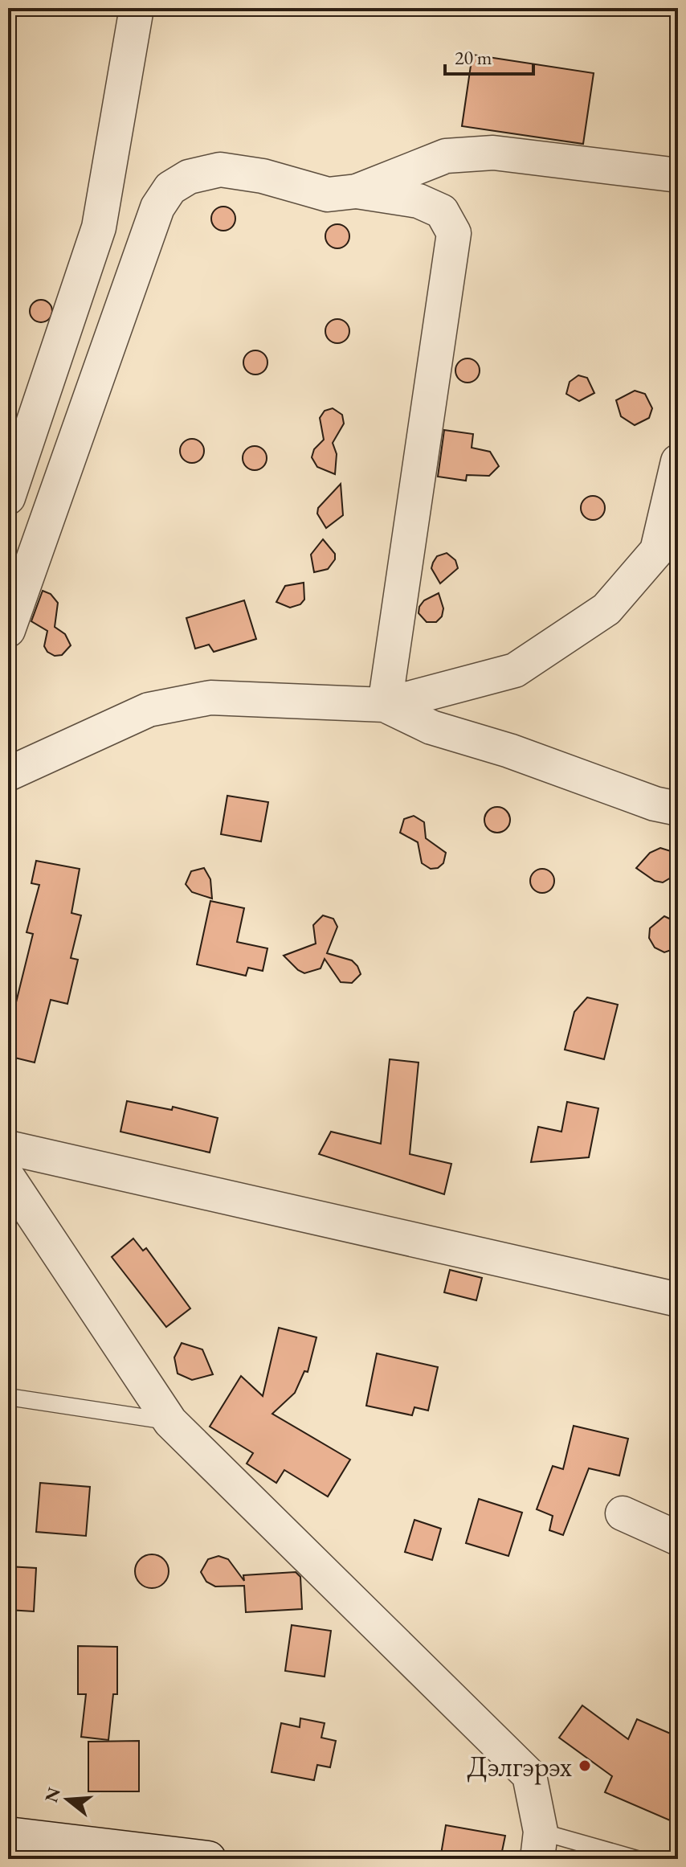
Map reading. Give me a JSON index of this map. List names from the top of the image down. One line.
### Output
{"places":["Дэлгэрэх"],"scale_bar":"20 m","north":"left"}
